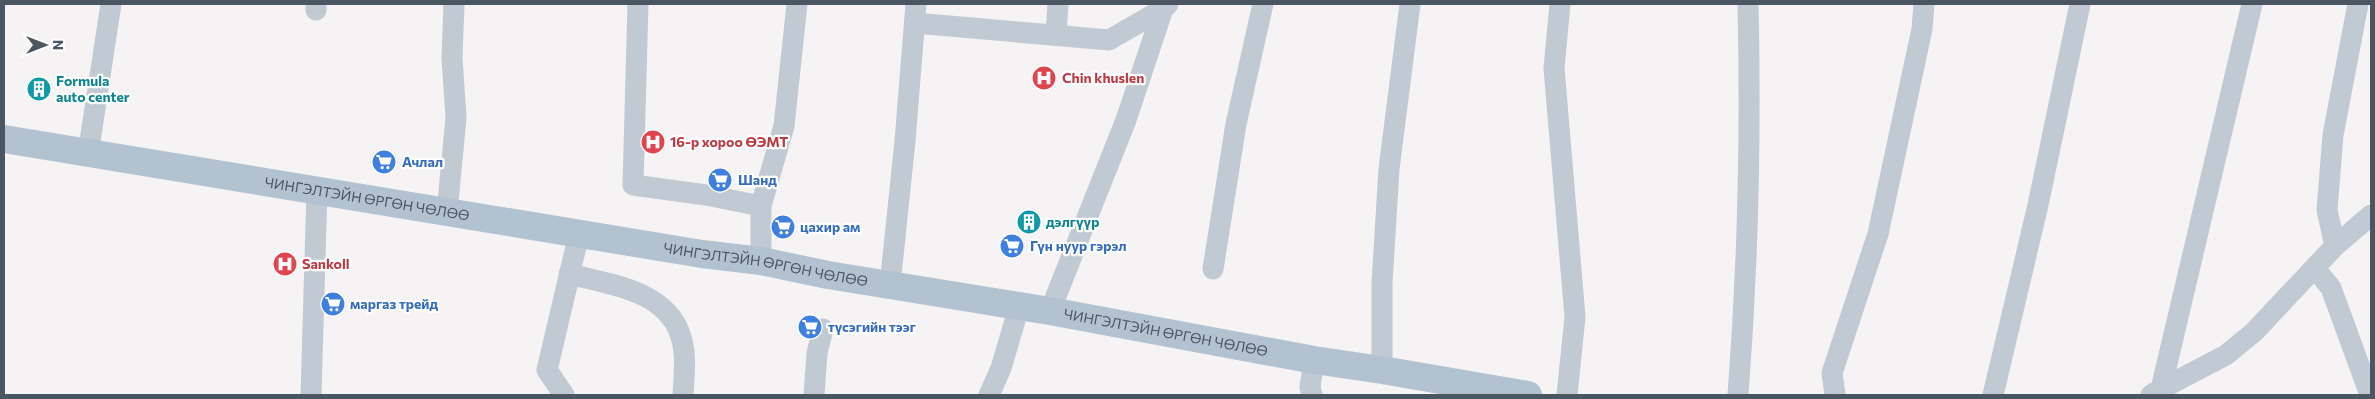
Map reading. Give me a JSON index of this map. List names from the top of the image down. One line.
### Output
{"streets":{"main road":["ЧИНГЭЛТЭЙН ӨРГӨН ЧӨЛӨӨ"]},"places":{"hospital":["Chin khuslen","16-р хороо ӨЭМТ","Sankoll"],"building":["Formula auto center","дэлгүүр"],"supermarket":["Ачлал","Шанд","цахир ам","Гүн нуур гэрэл","маргаз трейд","түсэгийн тээг"]},"north":"right"}
